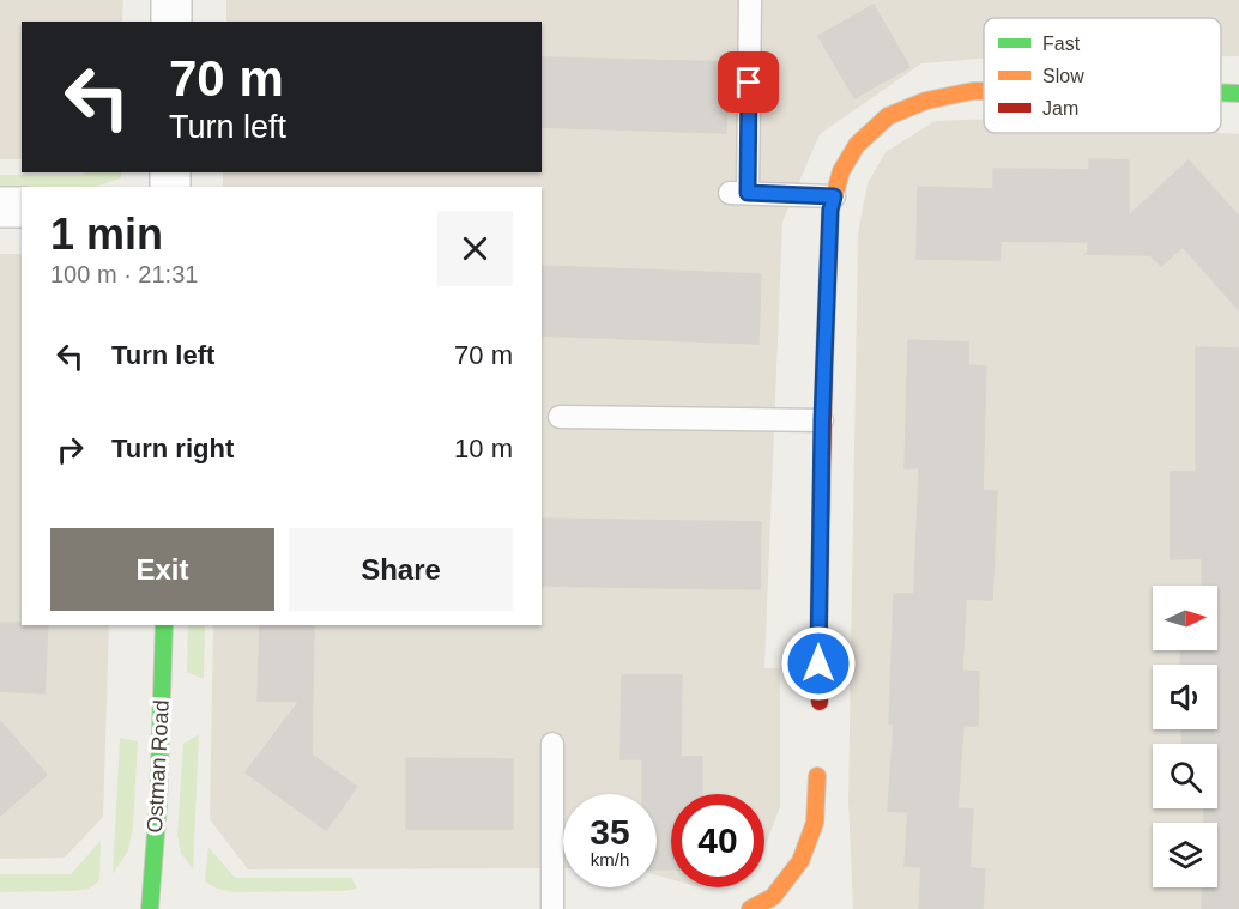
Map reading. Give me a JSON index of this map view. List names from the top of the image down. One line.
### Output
{"streets":{"street":["Ostman Road"]},"legend":["Fast","Slow","Jam"],"north":"right","page":{"turn":["70 m","Turn left"],"heading":["1 min","100 m · 21:31"],"list":[{"name":"Turn left","value":"70 m"},{"name":"Turn right","value":"10 m"}],"buttons":["Exit","Share"],"speed":"35 km/h","limit":"40"}}
